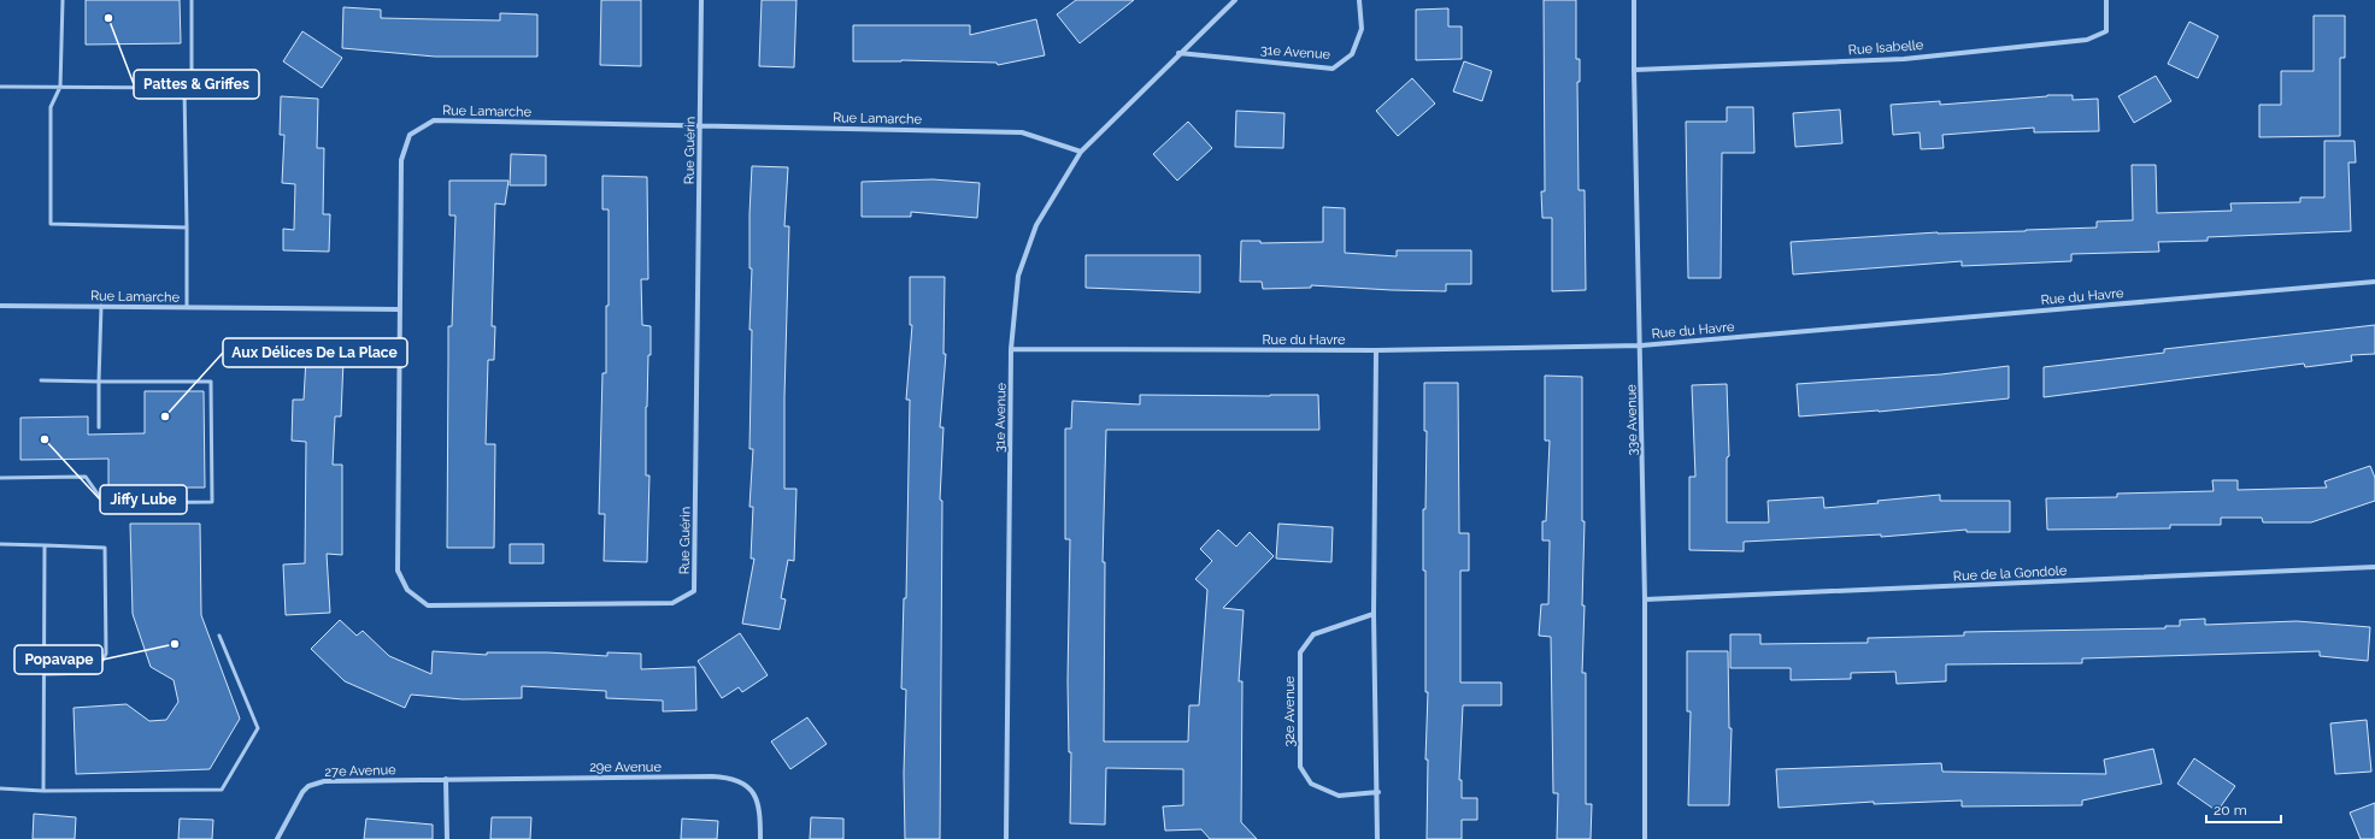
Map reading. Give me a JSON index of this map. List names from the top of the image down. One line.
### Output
{"streets":{"street":["Rue Isabelle","31e Avenue","Rue Lamarche","Rue Guérin","Rue du Havre","33e Avenue","Rue de la Gondole","32e Avenue","29e Avenue","27e Avenue"]},"crossings":[["Rue Isabelle","33e Avenue"],["31e Avenue","Rue Lamarche"],["31e Avenue","Rue du Havre"],["Rue Lamarche","Rue Guérin"],["Rue du Havre","33e Avenue"],["33e Avenue","Rue de la Gondole"],["29e Avenue","27e Avenue"]],"places":["Pattes & Griffes","Aux Délices De La Place","Jiffy Lube","Popavape"],"scale_bar":"20 m"}
